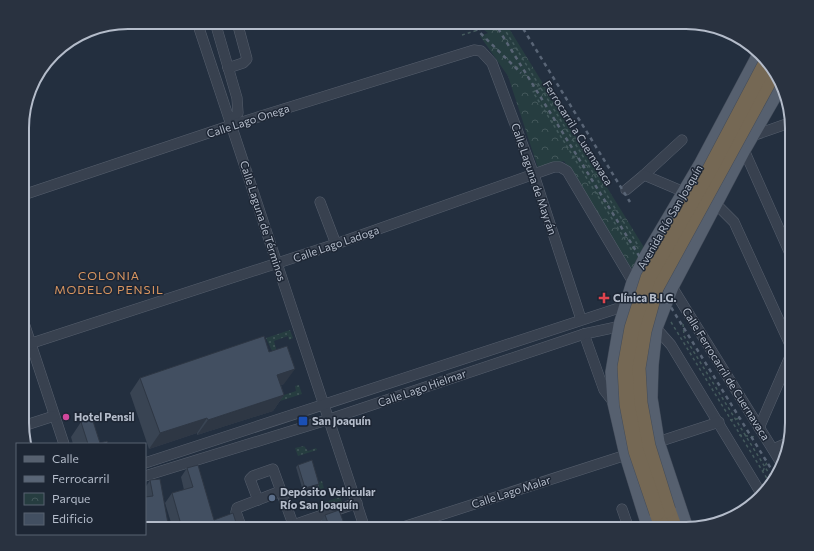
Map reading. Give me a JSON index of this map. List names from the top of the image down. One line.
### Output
{"streets":{"highway":["Avenida Río San Joaquín"],"street":["Calle Lago Onega","Calle Laguna de Mayrán","Calle Laguna de Términos","Calle Lago Ladoga","Calle Ferrocarril de Cuernavaca","Calle Lago Hielmar","Calle Lago Malar"],"path":["Ferrocarril a Cuernavaca"]},"crossings":[["Calle Lago Onega","Calle Laguna de Mayrán"],["Calle Lago Onega","Calle Laguna de Términos"],["Calle Laguna de Mayrán","Calle Lago Ladoga"],["Calle Laguna de Mayrán","Calle Lago Hielmar"],["Avenida Río San Joaquín","Calle Lago Hielmar"],["Avenida Río San Joaquín","Calle Lago Malar"],["Calle Laguna de Términos","Calle Lago Ladoga"],["Calle Laguna de Términos","Calle Lago Hielmar"]],"districts":["COLONIA MODELO PENSIL"],"places":{"health":["Clínica B.I.G."],"other":["Hotel Pensil","Depósito Vehicular Río San Joaquín"],"transit":["San Joaquín"]},"legend":["Calle","Ferrocarril","Parque","Edificio"]}
